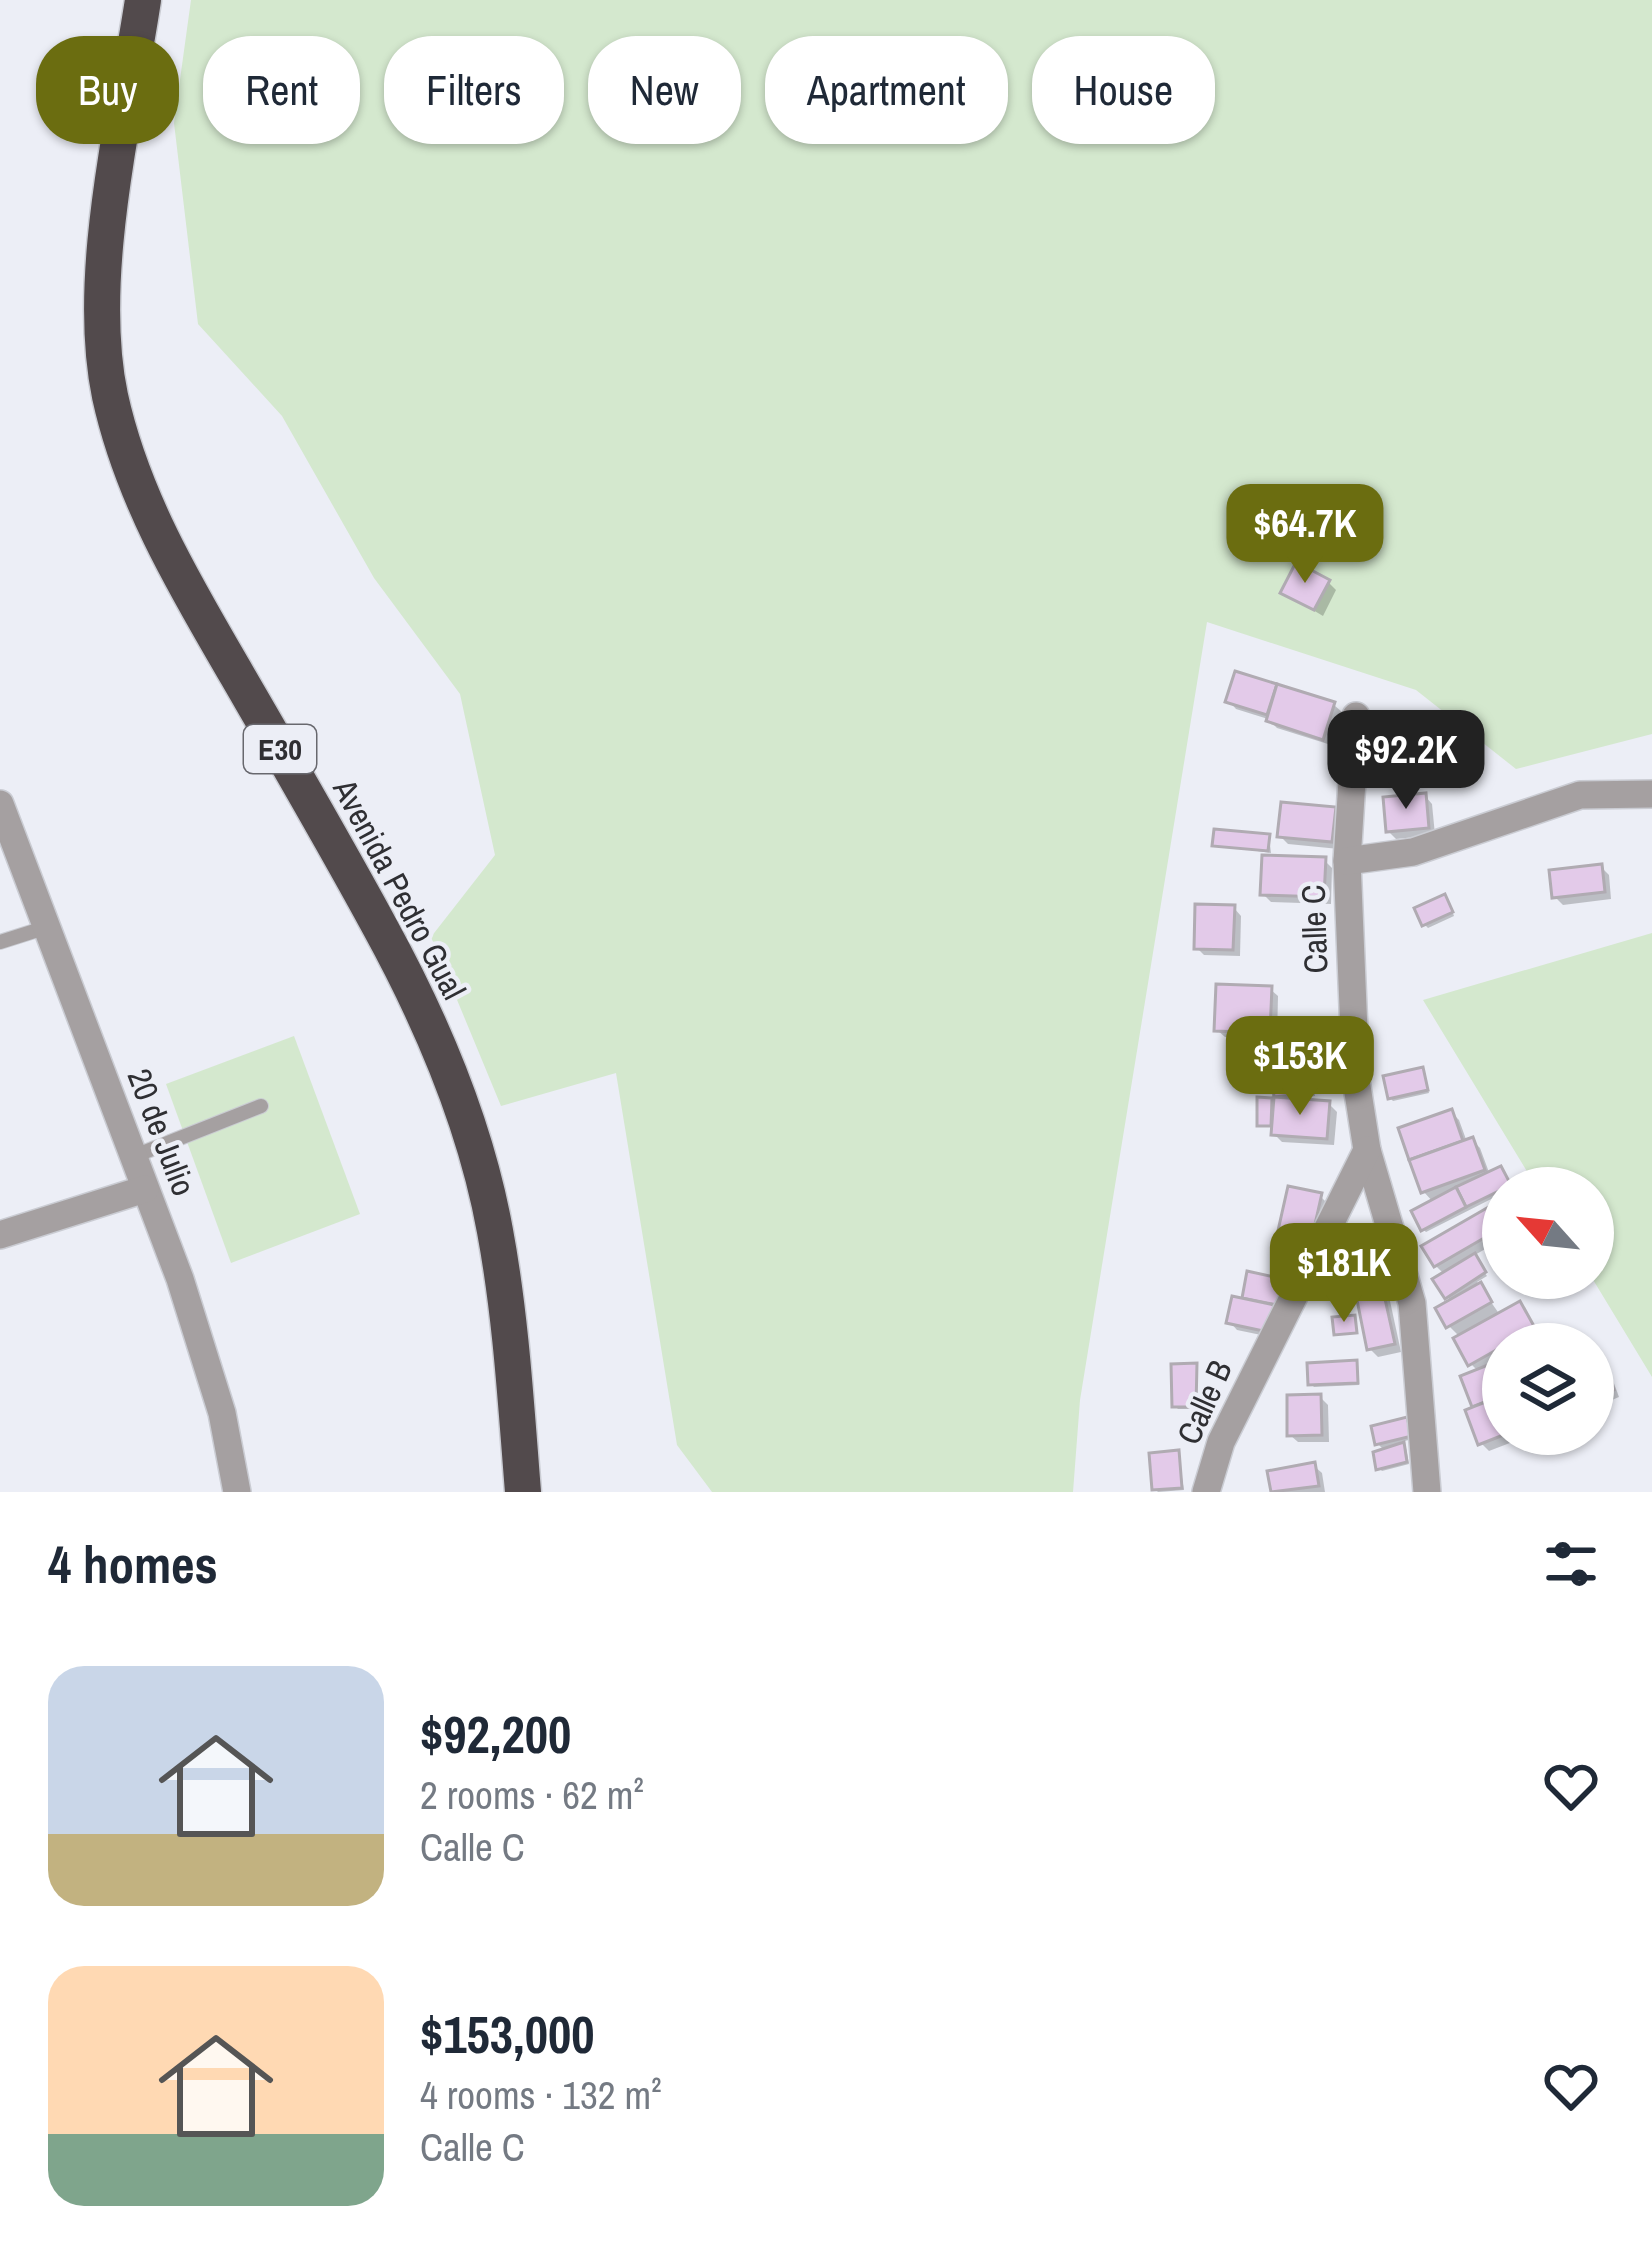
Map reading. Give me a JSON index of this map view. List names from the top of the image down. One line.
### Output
{"streets":{"highway":["E30","Avenida Pedro Gual"],"street":["Calle C","20 de Julio","Calle B"]},"crossings":[["Calle C","Calle B"]],"north":"top left","page":{"chip":["Buy","Rent","Filters","New","Apartment","House"],"price":["$64.7K","$92.2K","$153K","$181K"],"heading":"4 homes","list":[{"name":"$92,200","note":"2 rooms · 62 m² · Calle C"},{"name":"$153,000","note":"4 rooms · 132 m² · Calle C"}]}}
